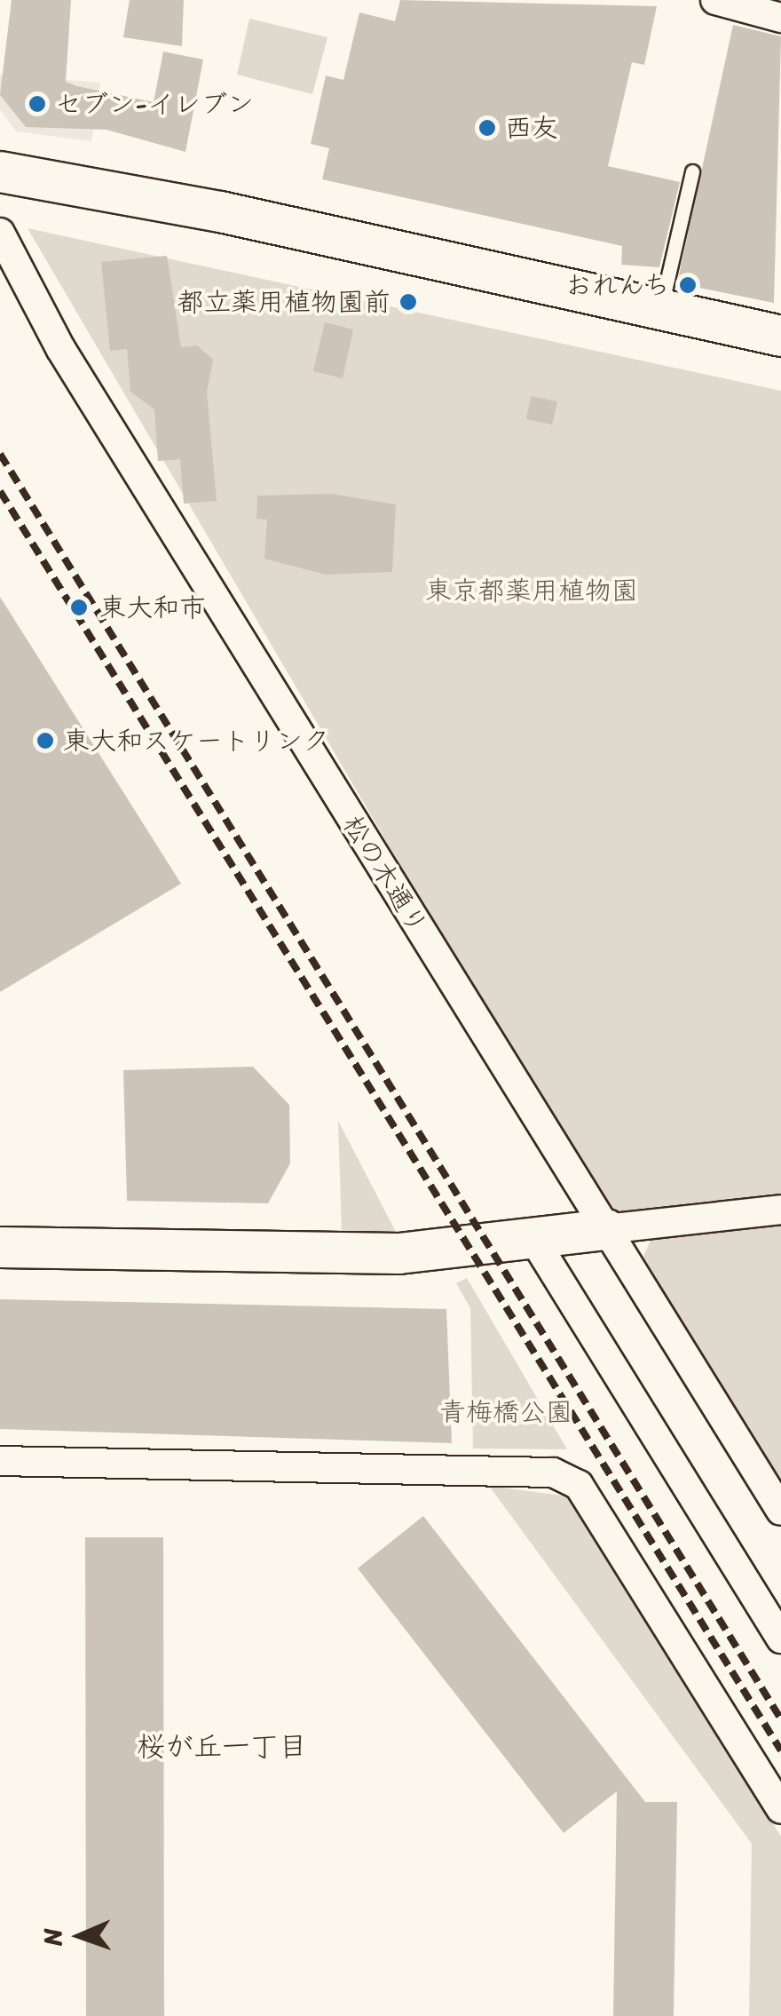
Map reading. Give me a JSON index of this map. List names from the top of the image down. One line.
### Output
{"streets":{"street":["松の木通り"]},"districts":["桜が丘一丁目"],"parks":["東京都薬用植物園","青梅橋公園"],"places":["セブン-イレブン","西友","おれんち","都立薬用植物園前","東大和市","東大和スケートリンク"],"north":"left"}
